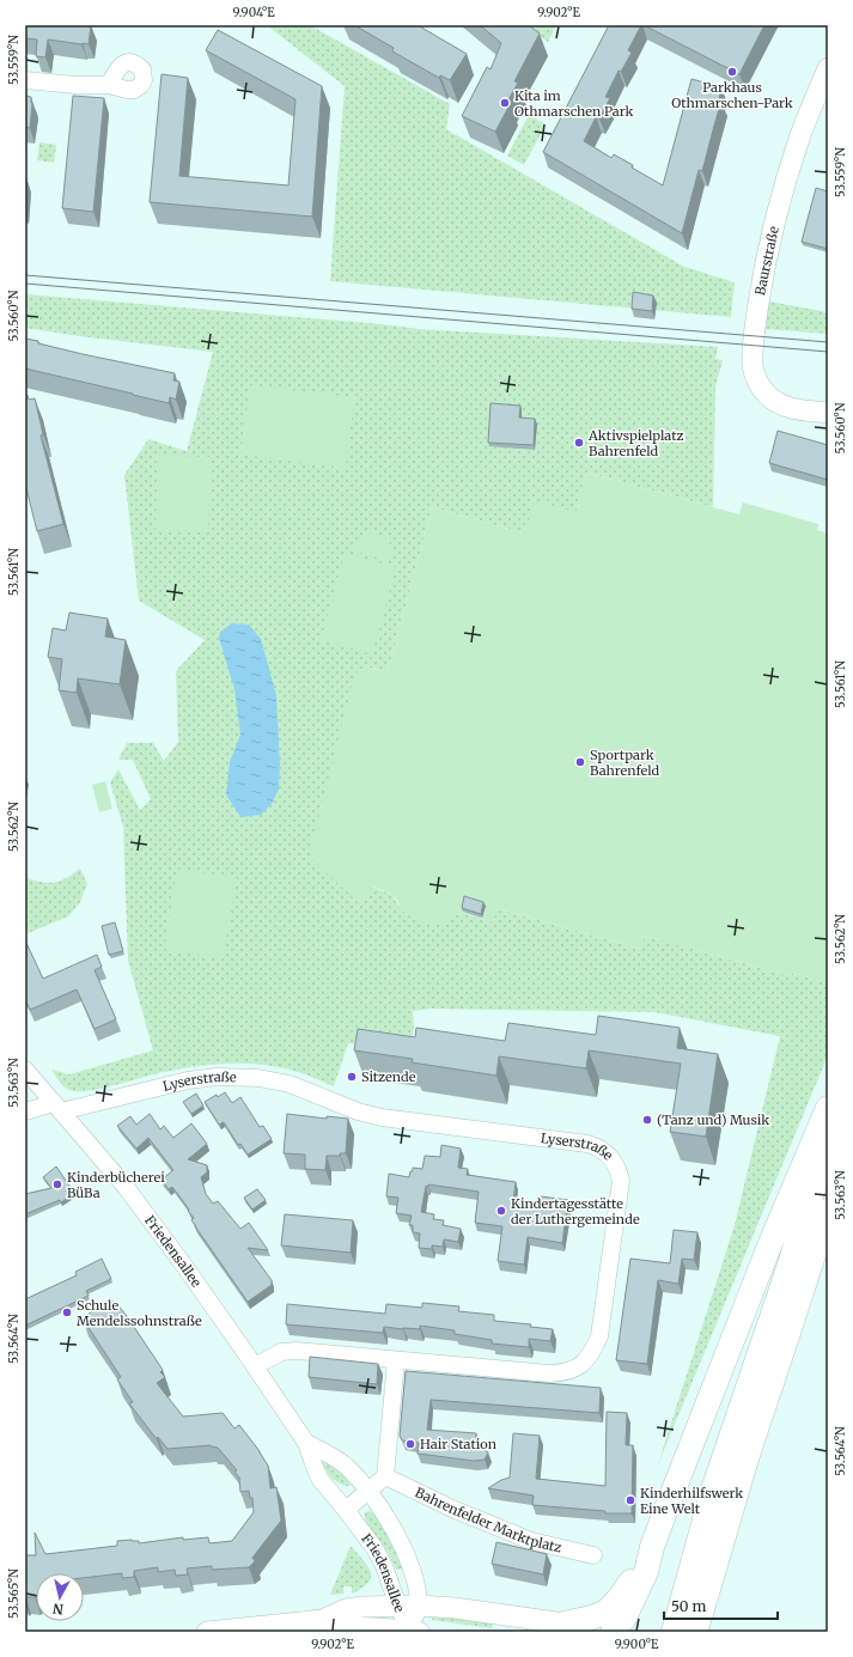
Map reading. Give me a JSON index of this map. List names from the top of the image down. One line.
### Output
{"streets":{"main road":["Baurstraße"],"street":["Lyserstraße","Friedensallee","Bahrenfelder Marktplatz"]},"crossings":[["Lyserstraße","Friedensallee"]],"places":["Parkhaus Othmarschen-Park","Kita im Othmarschen Park","Aktivspielplatz Bahrenfeld","Sportpark Bahrenfeld","Sitzende","(Tanz und) Musik","Kinderbücherei BüBa","Kindertagesstätte der Luthergemeinde","Schule Mendelssohnstraße","Hair Station","Kinderhilfswerk Eine Welt"],"scale_bar":"50 m","north":"bottom","coordinates":["9.904°E","9.902°E","53.559°N","53.560°N","53.561°N","53.562°N","53.563°N","53.564°N","53.565°N","9.900°E"]}
